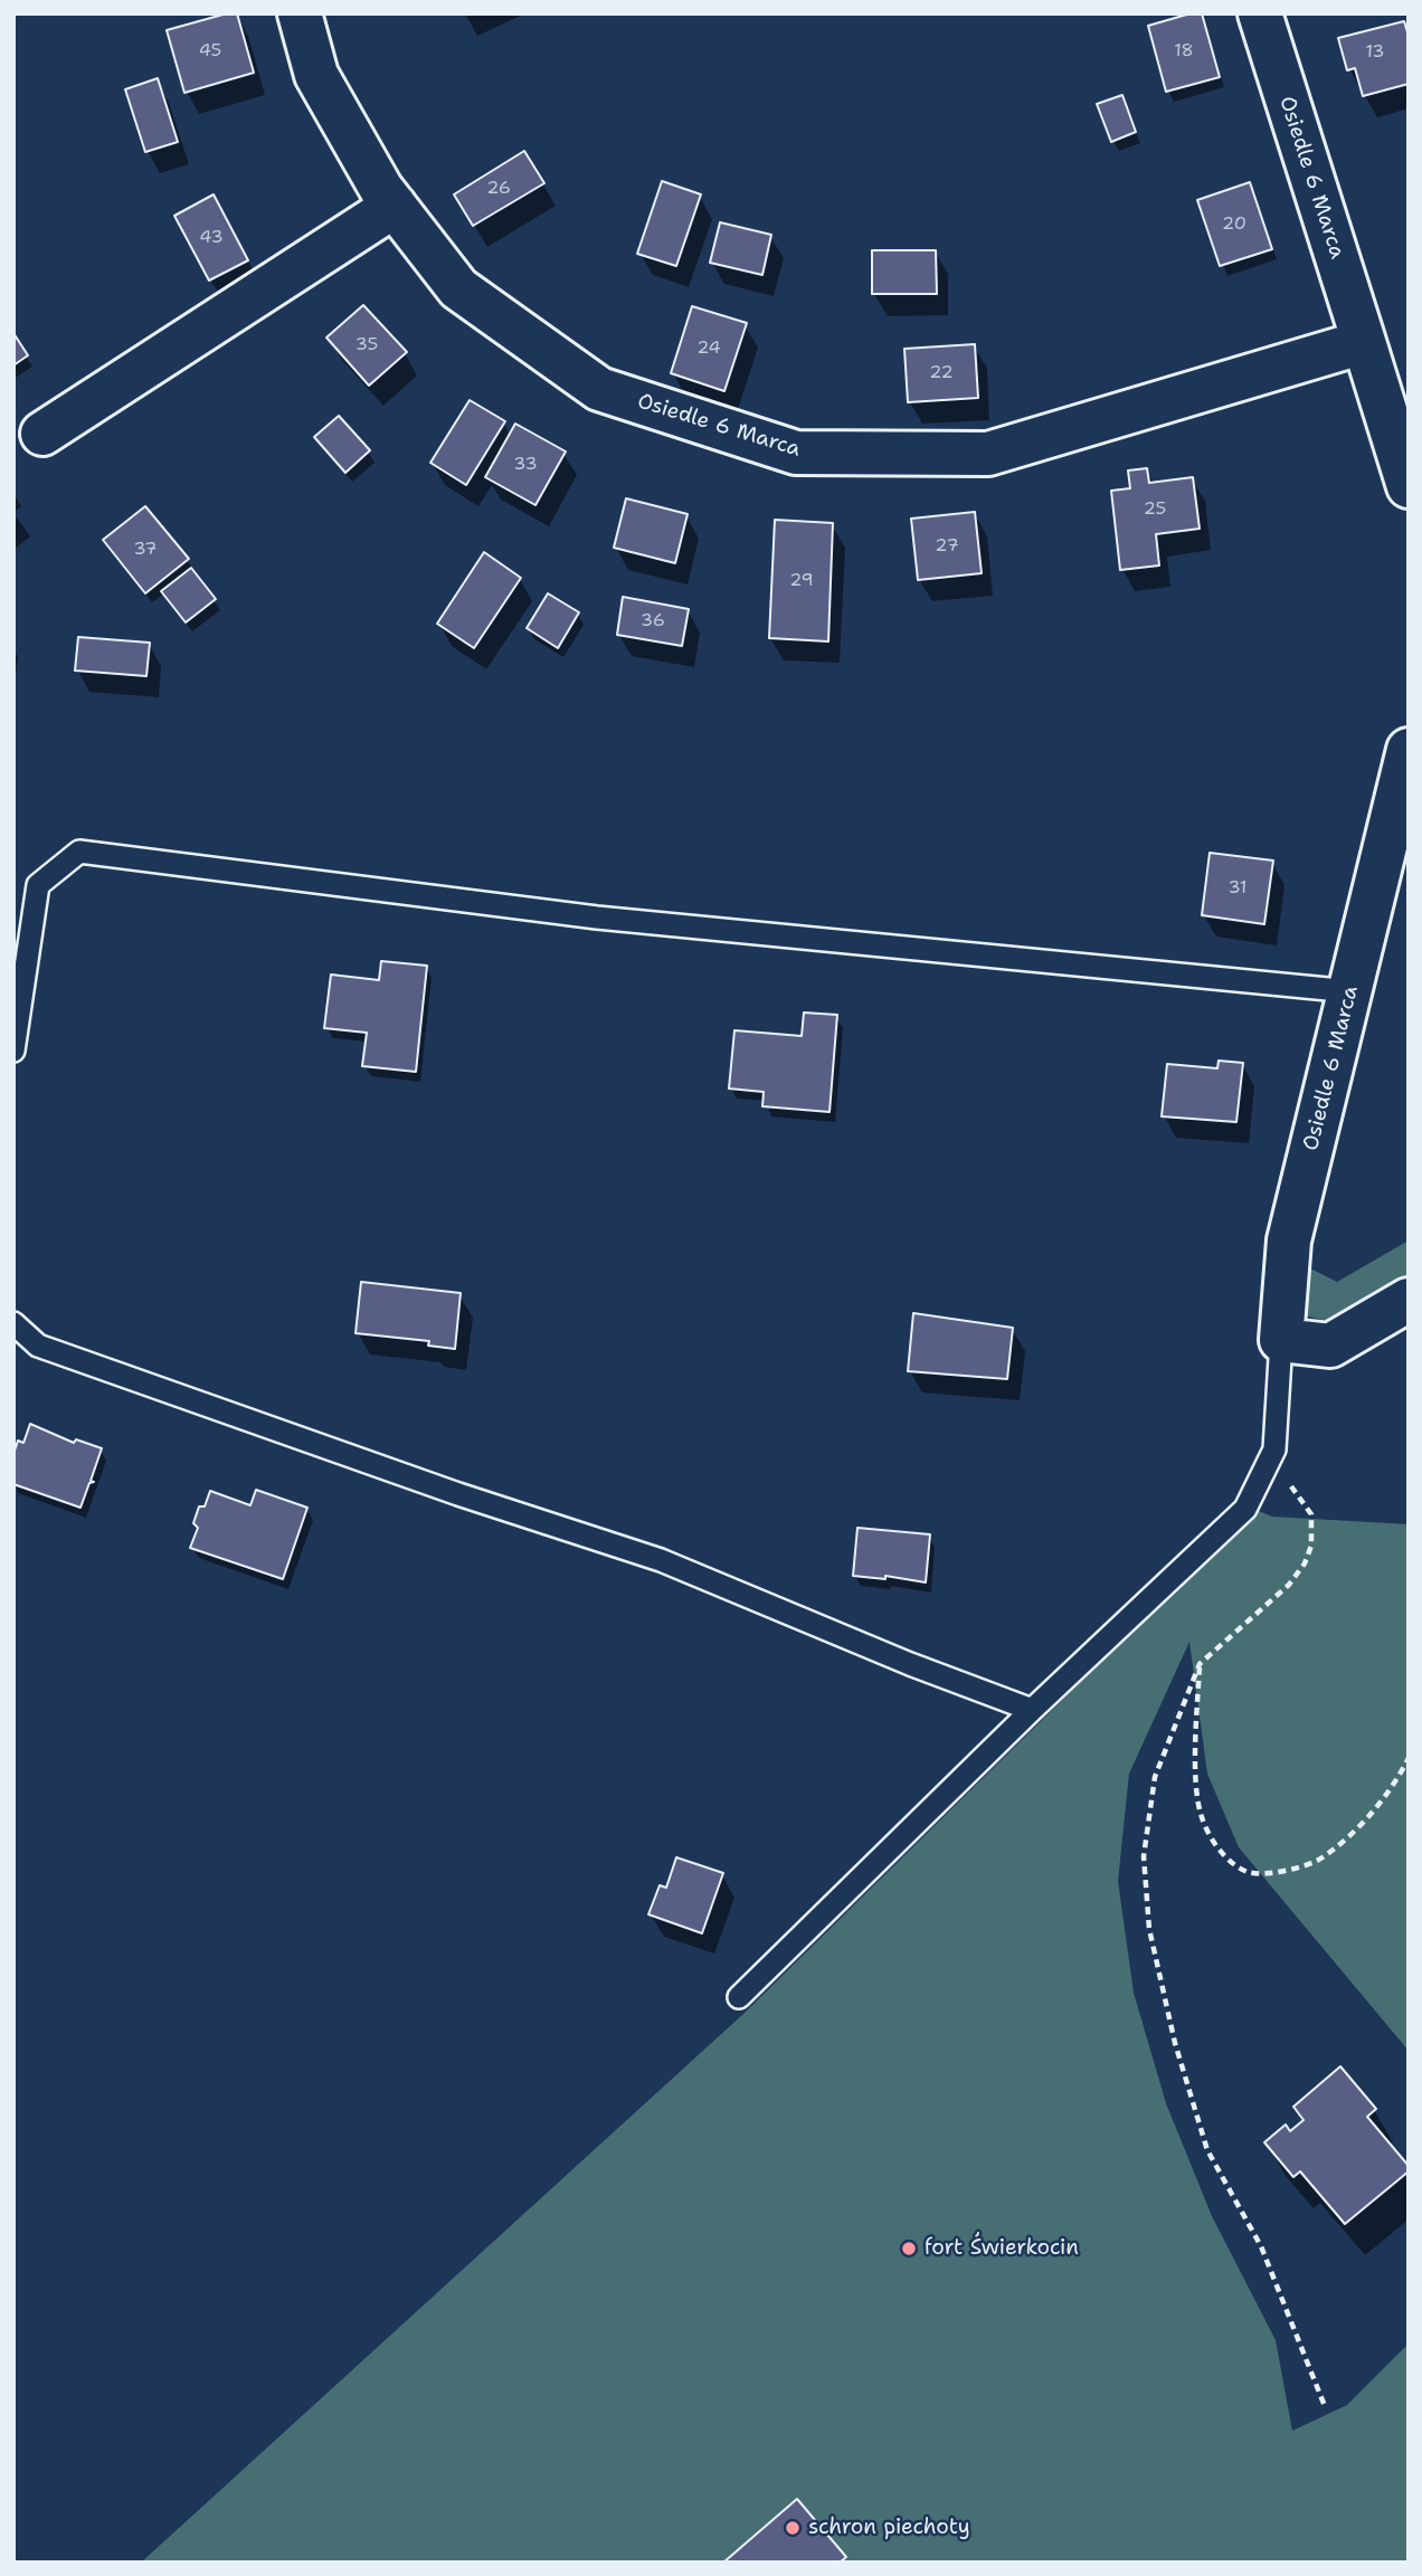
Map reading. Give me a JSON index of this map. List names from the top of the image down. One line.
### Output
{"streets":{"street":["Osiedle 6 Marca"]},"places":["fort Świerkocin","schron piechoty"],"house_numbers":["45","18","13","26","20","43","35","24","22","33","25","27","37","29","36","31"]}
